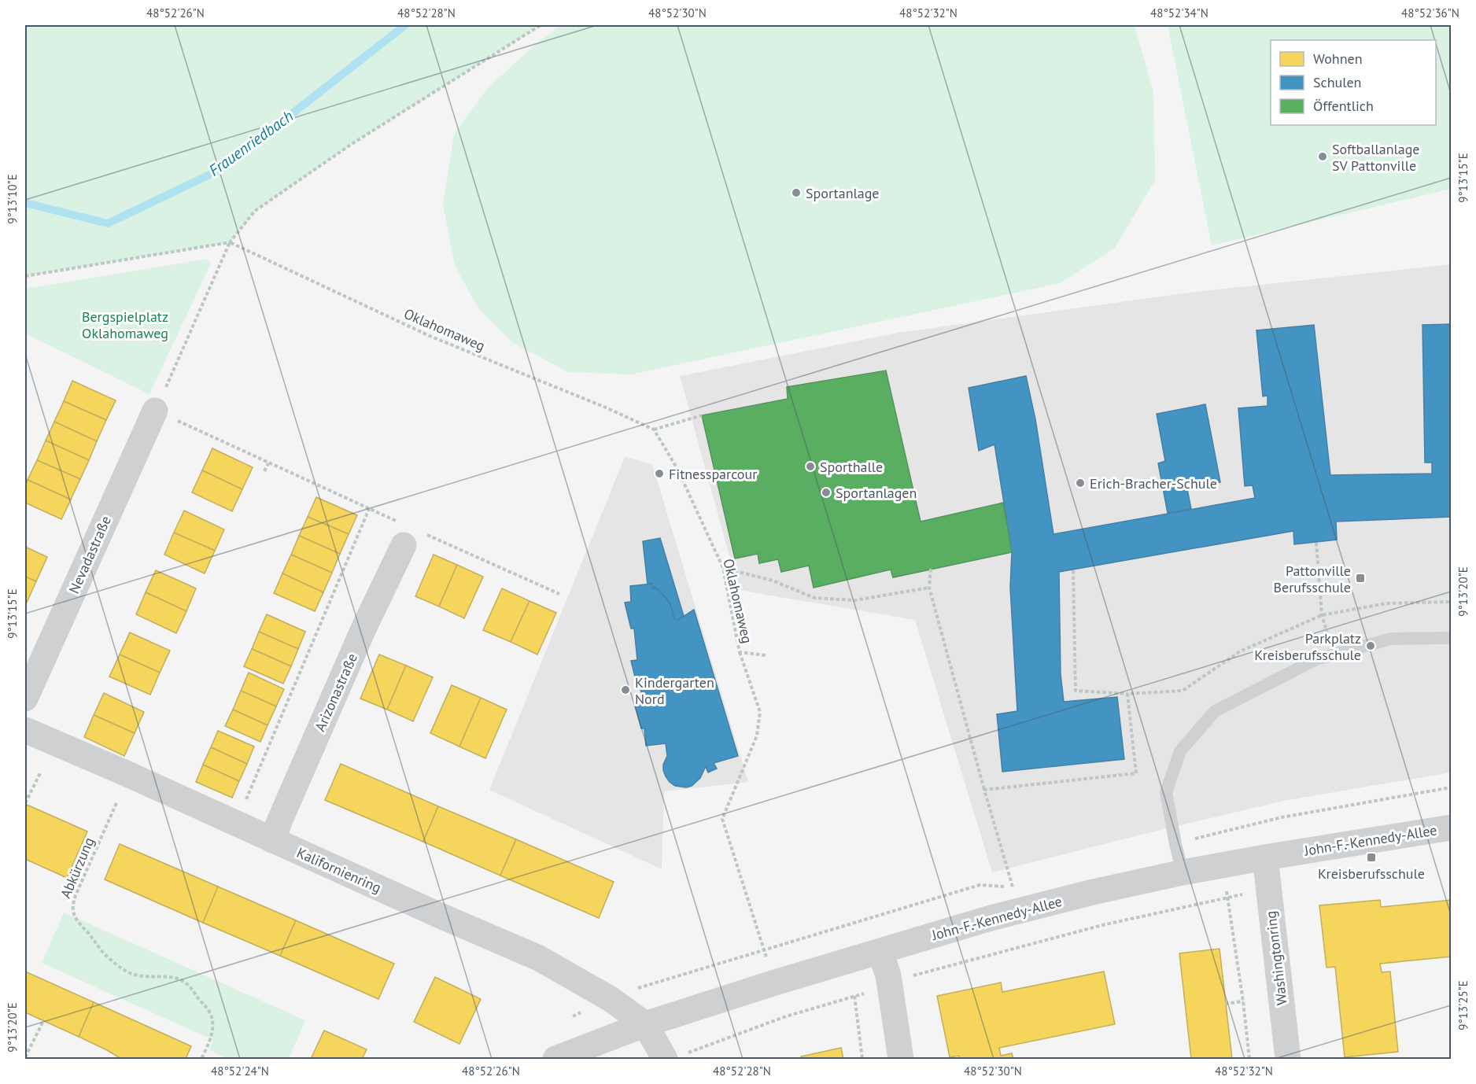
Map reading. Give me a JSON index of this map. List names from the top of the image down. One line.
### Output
{"streets":{"street":["Nevadastraße","Arizonastraße","John-F.-Kennedy-Allee","Kalifornienring","Washingtonring"],"path":["Oklahomaweg","Abkürzung"]},"crossings":[["Arizonastraße","Kalifornienring"],["John-F.-Kennedy-Allee","Kalifornienring"],["John-F.-Kennedy-Allee","Washingtonring"]],"water":["Frauenriedbach"],"parks":["Bergspielplatz Oklahomaweg"],"places":{"other":["Softballanlage SV Pattonville","Sportanlage","Sporthalle","Fitnessparcour","Erich-Bracher-Schule","Sportanlagen","Parkplatz Kreisberufsschule","Kindergarten Nord"],"transit":["Pattonville Berufsschule","Kreisberufsschule"]},"legend":["Wohnen","Schulen","Öffentlich"],"coordinates":["48°52'26\"N","48°52'28\"N","48°52'30\"N","48°52'32\"N","48°52'34\"N","48°52'36\"N","9°13'15\"E","9°13'10\"E","9°13'20\"E","9°13'25\"E","48°52'24\"N"]}
